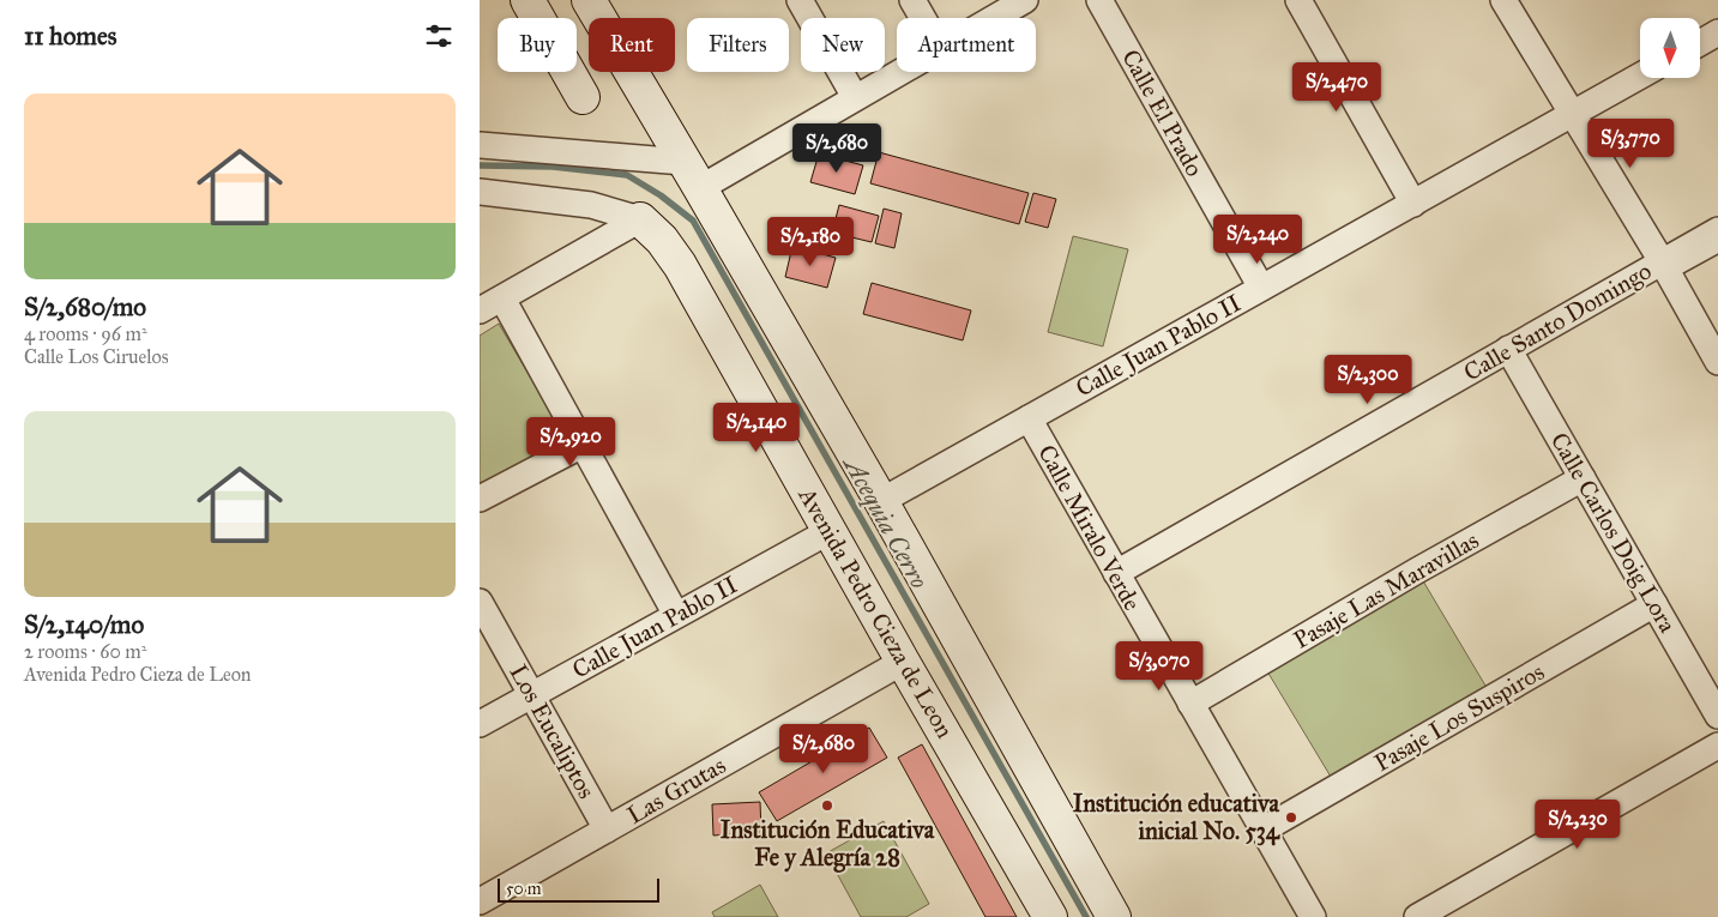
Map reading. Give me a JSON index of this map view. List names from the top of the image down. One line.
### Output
{"streets":{"street":["Calle El Prado","Calle Santo Domingo","Calle Juan Pablo II","Calle Miralo Verde","Calle Carlos Doig Lora","Pasaje Las Maravillas","Avenida Pedro Cieza de Leon","Pasaje Los Suspiros","Los Eucaliptos","Las Grutas"]},"crossings":[["Calle El Prado","Calle Juan Pablo II"],["Calle Santo Domingo","Calle Miralo Verde"],["Calle Santo Domingo","Calle Carlos Doig Lora"],["Calle Juan Pablo II","Calle Miralo Verde"],["Calle Juan Pablo II","Avenida Pedro Cieza de Leon"],["Calle Juan Pablo II","Los Eucaliptos"],["Calle Miralo Verde","Pasaje Las Maravillas"],["Calle Miralo Verde","Pasaje Los Suspiros"],["Calle Carlos Doig Lora","Pasaje Las Maravillas"],["Calle Carlos Doig Lora","Pasaje Los Suspiros"],["Avenida Pedro Cieza de Leon","Las Grutas"],["Los Eucaliptos","Las Grutas"]],"water":["Acequia Cerro"],"places":["Institución Educativa Fe y Alegría 28","Institución educativa inicial No. 534"],"scale_bar":"50 m","north":"bottom","page":{"heading":"11 homes","chip":["Buy","Rent","Filters","New","Apartment"],"price":["S/2,470","S/3,770","S/2,680","S/2,240","S/2,180","S/2,300","S/2,140","S/2,920","S/3,070","S/2,680","S/2,230"],"list":[{"name":"S/2,680/mo","note":"4 rooms · 96 m² · Calle Los Ciruelos"},{"name":"S/2,140/mo","note":"2 rooms · 60 m² · Avenida Pedro Cieza de Leon"}],"scale":"50 m"}}
